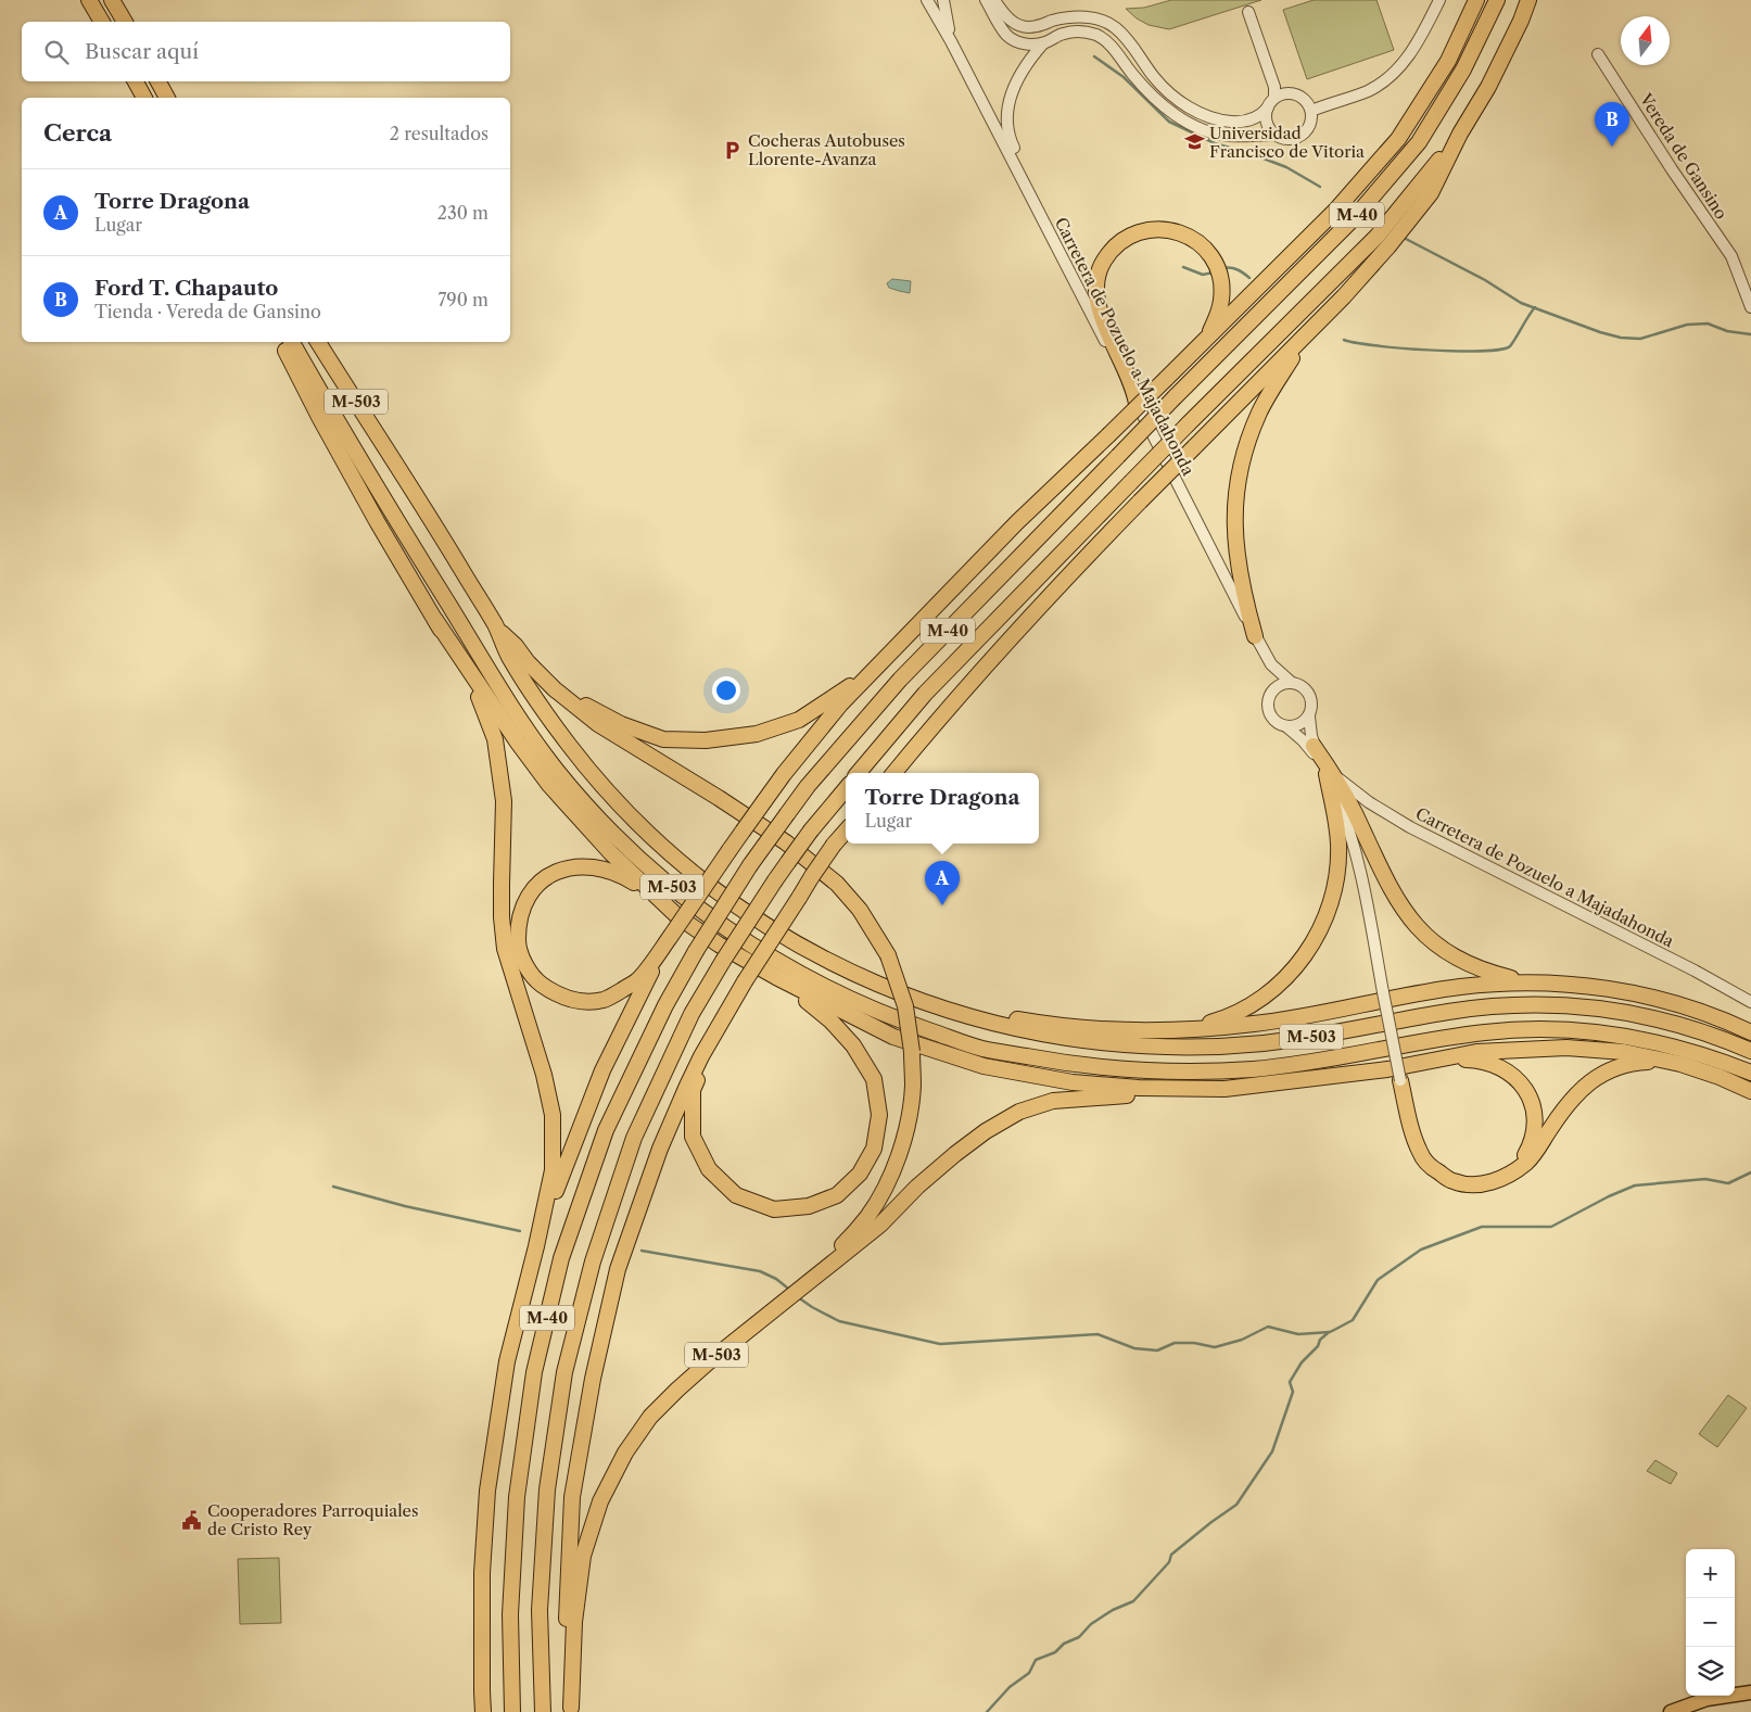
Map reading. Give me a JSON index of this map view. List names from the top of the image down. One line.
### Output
{"streets":{"highway":["M-40","M-503"],"street":["Vereda de Gansino","Carretera de Pozuelo a Majadahonda"]},"crossings":[["Carretera de Pozuelo a Majadahonda","M-503"]],"places":{"school or university":["Universidad Francisco de Vitoria"],"parking":["Cocheras Autobuses Llorente-Avanza"],"public building":["Cooperadores Parroquiales de Cristo Rey"]},"north":"top","page":{"search":"Buscar aquí","heading":["Cerca","2 resultados"],"pins":["B","A"],"list":[{"mark":"A","name":"Torre Dragona","note":"Lugar","value":"230 m"},{"mark":"B","name":"Ford T. Chapauto","note":"Tienda · Vereda de Gansino","value":"790 m"}],"popup":["Torre Dragona","Lugar"],"map_buttons":["+","−"]}}
